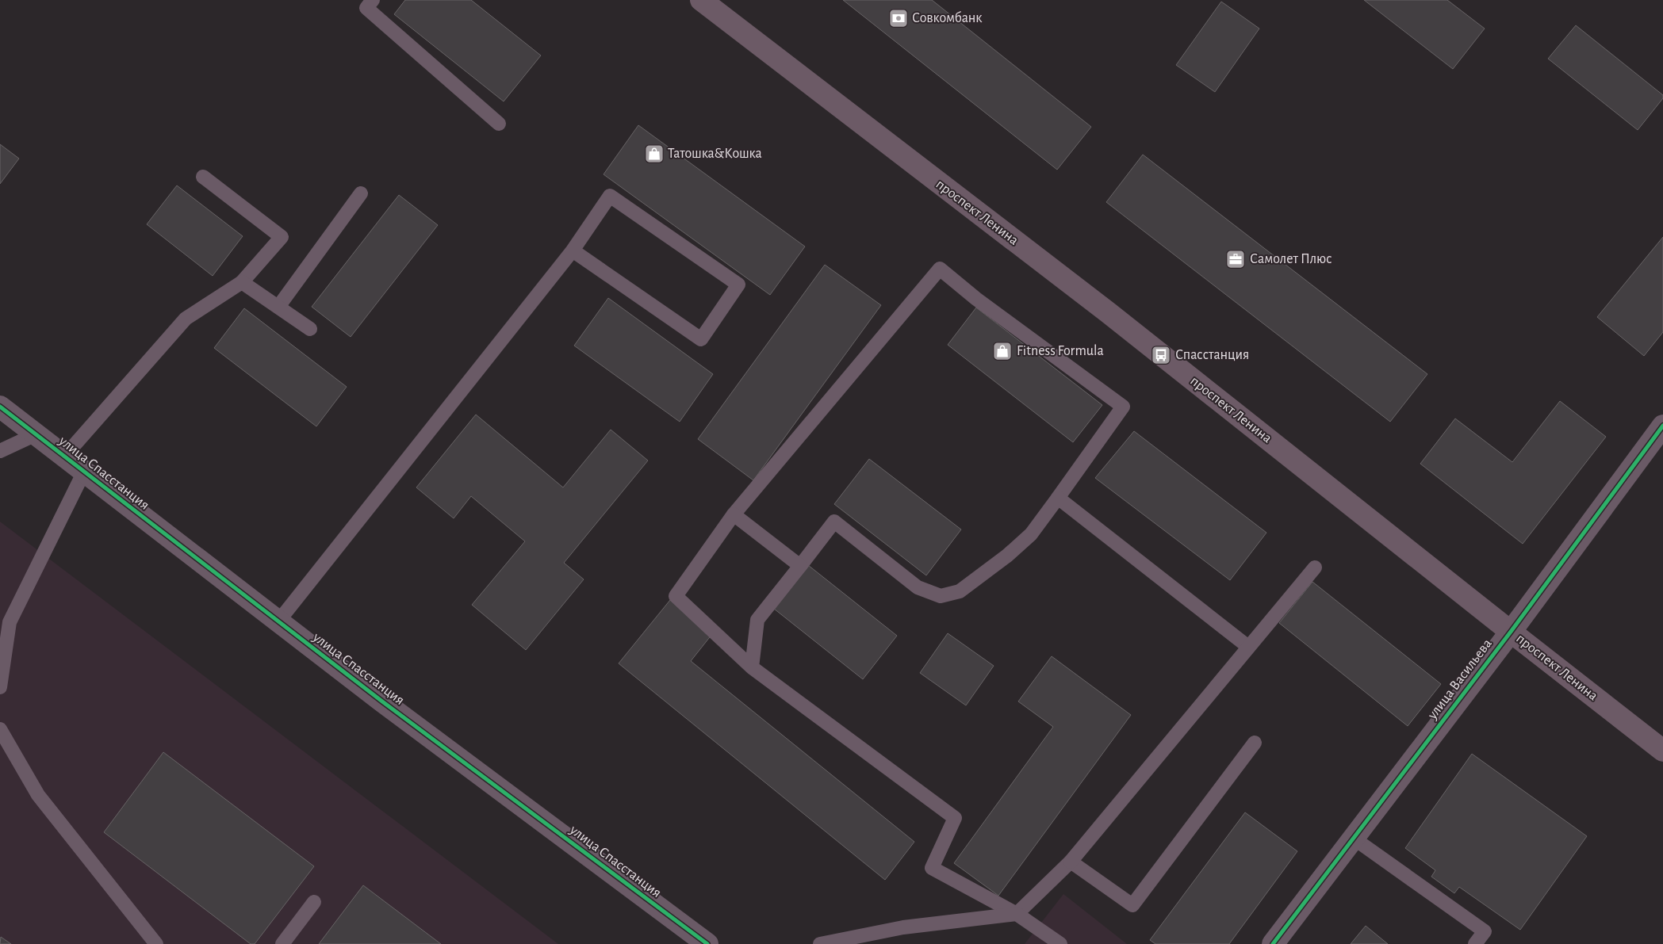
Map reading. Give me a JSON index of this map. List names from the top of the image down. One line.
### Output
{"streets":{"main road":["проспект Ленина"],"street":["улица Спасстанция","улица Васильева"]},"crossings":[["проспект Ленина","улица Васильева"]],"places":{"bank":["Совкомбанк"],"shop":["Татошка&Кошка","Fitness Formula"],"office":["Самолет Плюс"],"bus stop":["Спасстанция"]}}
